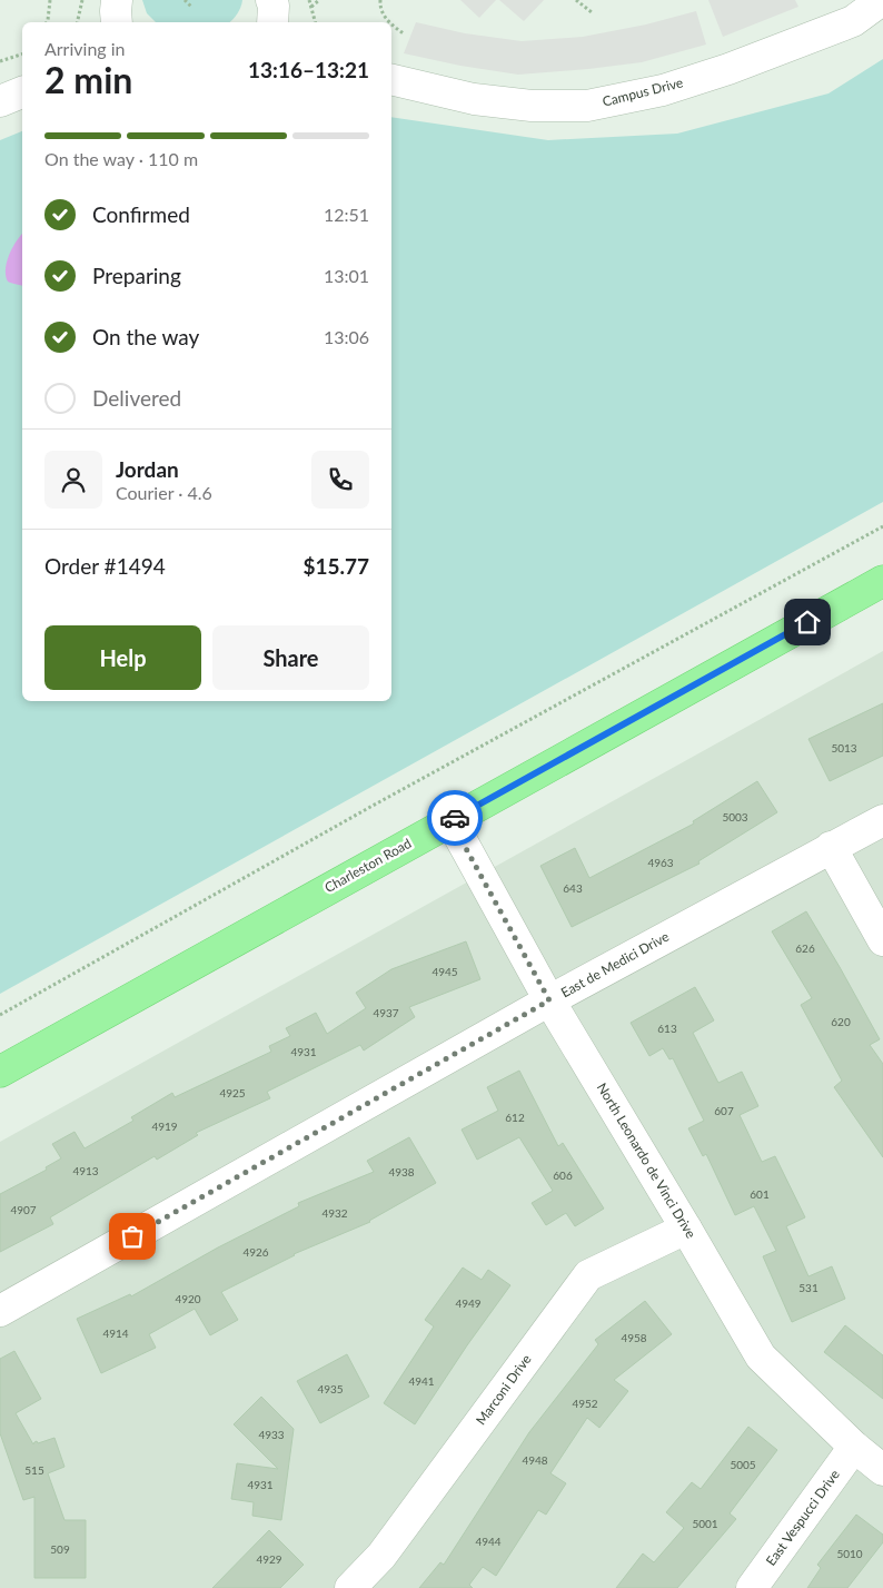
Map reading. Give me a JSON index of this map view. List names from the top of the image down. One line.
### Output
{"streets":{"main road":["Charleston Road"],"street":["Campus Drive","East de Medici Drive","North Leonardo de Vinci Drive","Marconi Drive","East Vespucci Drive"]},"crossings":[["Charleston Road","North Leonardo de Vinci Drive"],["East de Medici Drive","North Leonardo de Vinci Drive"],["North Leonardo de Vinci Drive","Marconi Drive"],["North Leonardo de Vinci Drive","East Vespucci Drive"]],"house_numbers":["5013","5003","4963","643","626","4945","4937","620","613","4931","4925","607","612","4919","4913","4938","606","601","4907","4932","4926","531","4920","4949","4914","4958","4941","4935","4952","4933","4948","5005","515","4931","5001","4944","509","5010","4929"],"page":{"heading":["2 min","Arriving in","13:16–13:21"],"panel":["Jordan","Courier · 4.6","Order #1494","$15.77"],"bar":"On the way · 110 m","list":[["Confirmed","12:51"],["Preparing","13:01"],["On the way","13:06"],"Delivered"],"buttons":["Help","Share"]}}
